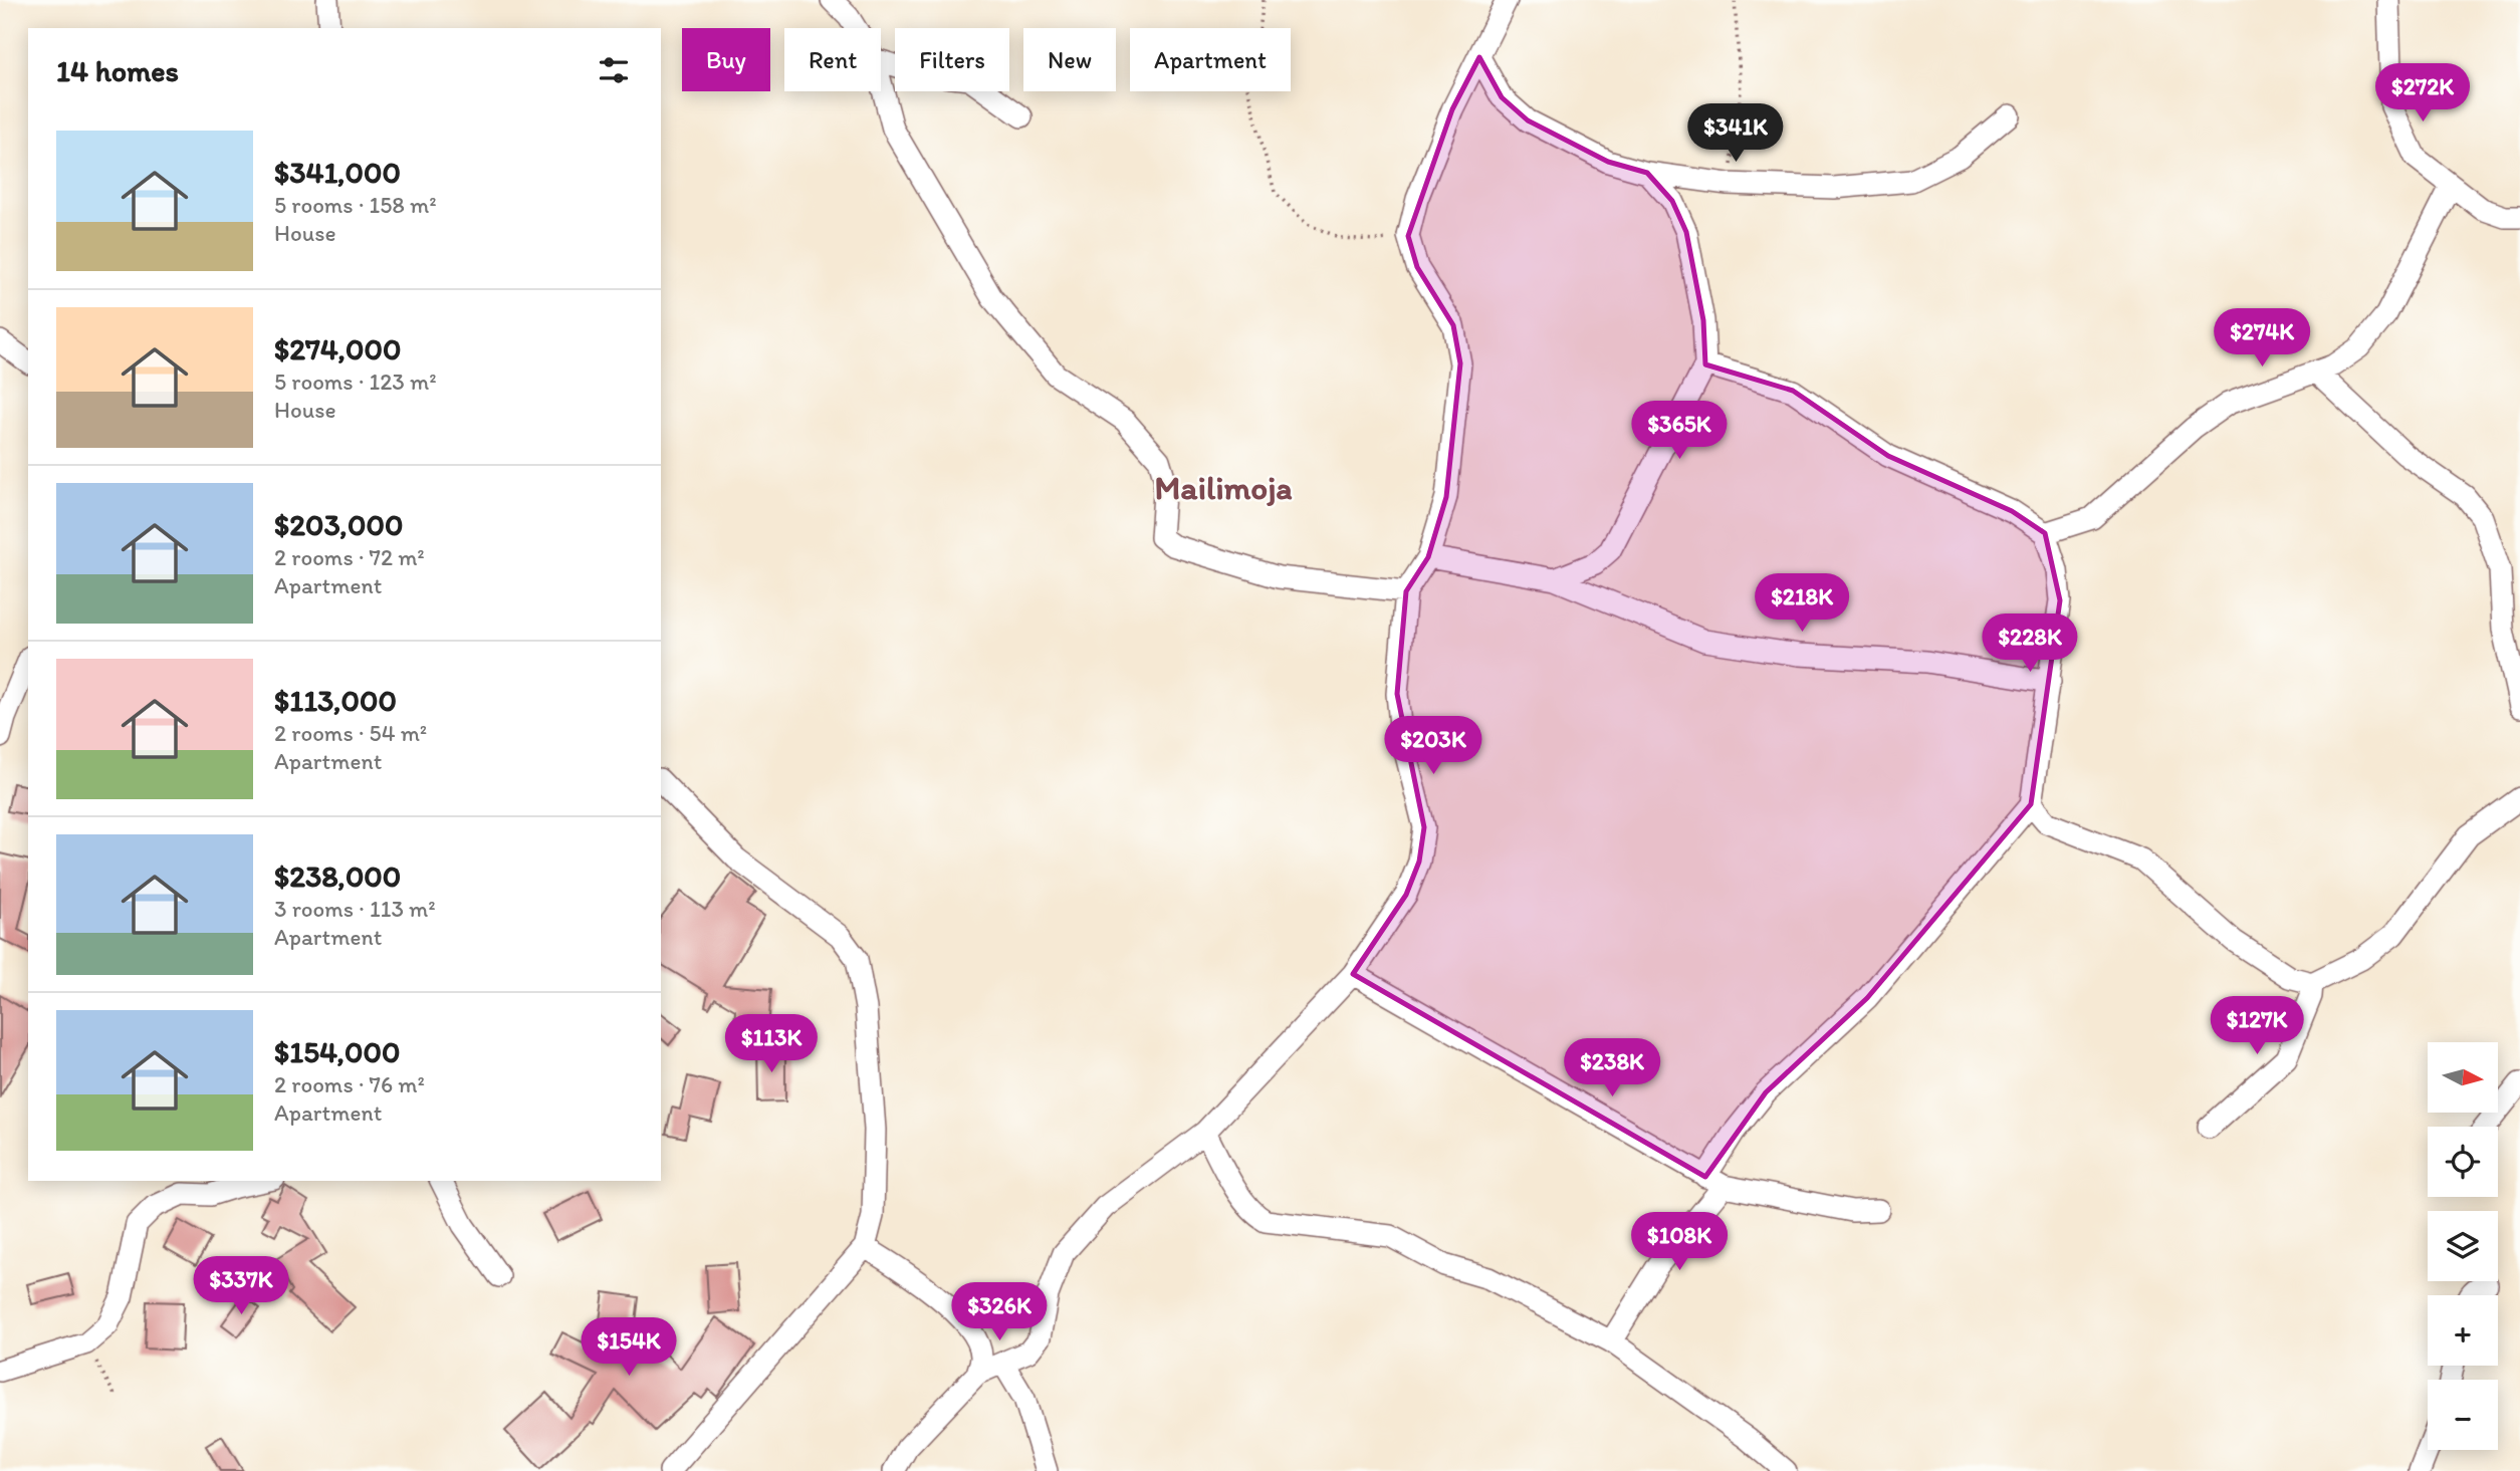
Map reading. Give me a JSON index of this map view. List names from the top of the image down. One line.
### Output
{"districts":["Mailimoja"],"north":"right","page":{"chip":["Buy","Rent","Filters","New","Apartment"],"heading":"14 homes","price":["$272K","$341K","$274K","$365K","$218K","$228K","$203K","$127K","$113K","$238K","$108K","$337K","$326K","$154K"],"list":[{"name":"$341,000","note":"5 rooms · 158 m² · House"},{"name":"$274,000","note":"5 rooms · 123 m² · House"},{"name":"$203,000","note":"2 rooms · 72 m² · Apartment"},{"name":"$113,000","note":"2 rooms · 54 m² · Apartment"},{"name":"$238,000","note":"3 rooms · 113 m² · Apartment"},{"name":"$154,000","note":"2 rooms · 76 m² · Apartment"}],"map_buttons":["+","−"]}}
